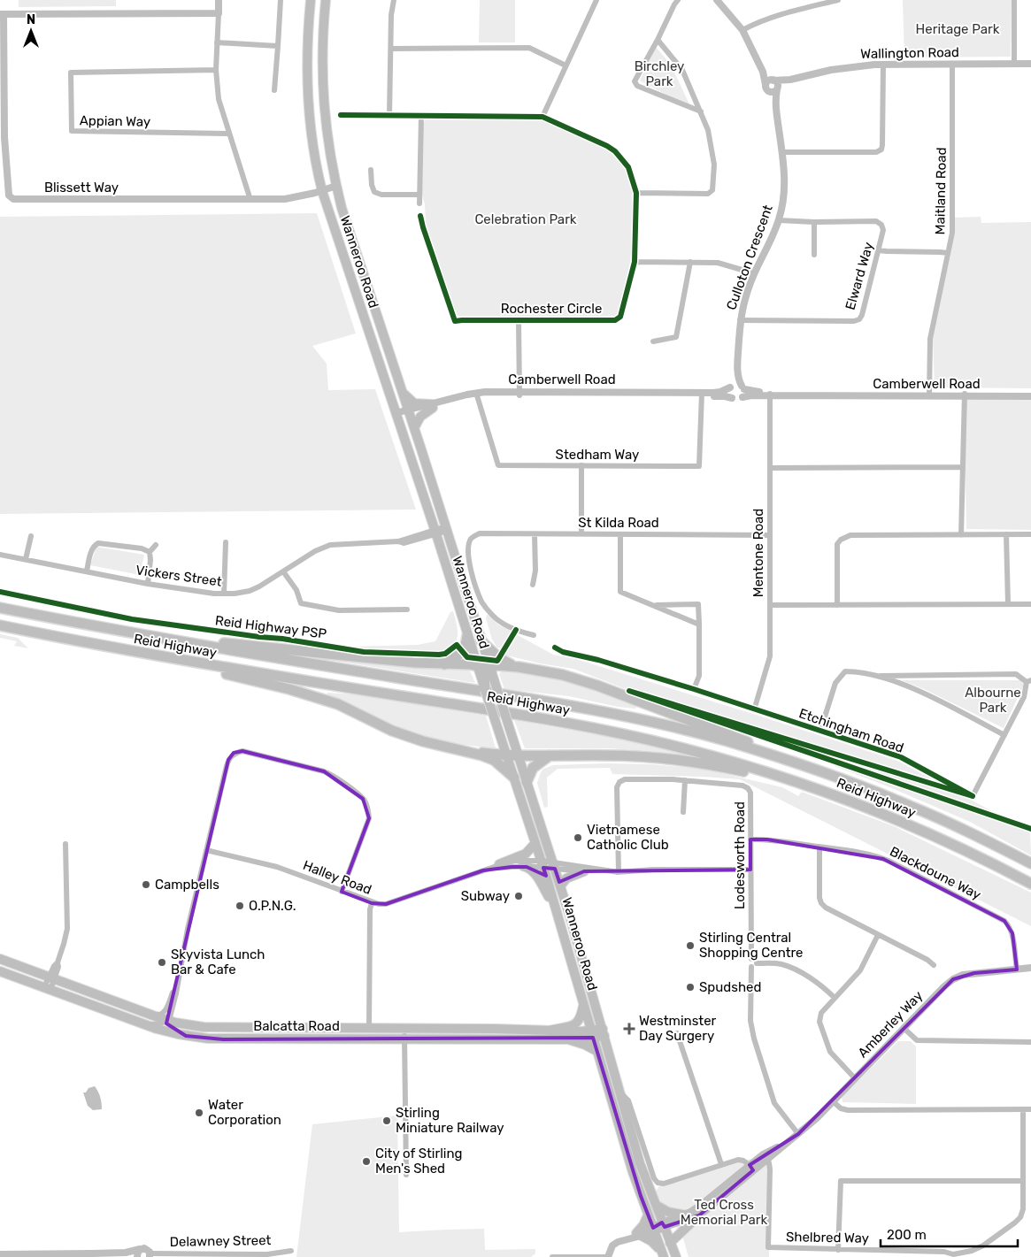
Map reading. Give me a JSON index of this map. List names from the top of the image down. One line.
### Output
{"streets":{"highway":["Reid Highway"],"main road":["Wanneroo Road","Balcatta Road"],"street":["Wallington Road","Appian Way","Blissett Way","Maitland Road","Culloton Crescent","Elward Way","Rochester Circle","Camberwell Road","Stedham Way","St Kilda Road","Mentone Road","Vickers Street","Etchingham Road","Lodesworth Road","Blackdoune Way","Halley Road","Amberley Way","Shelbred Way","Delawney Street"],"cycle path":["Reid Highway PSP"]},"crossings":[["Wallington Road","Maitland Road"],["Wallington Road","Culloton Crescent"],["Blissett Way","Wanneroo Road"],["Maitland Road","Camberwell Road"],["Culloton Crescent","Elward Way"],["Culloton Crescent","Camberwell Road"],["Wanneroo Road","Camberwell Road"],["Wanneroo Road","Vickers Street"],["Wanneroo Road","Halley Road"],["Wanneroo Road","Amberley Way"],["Wanneroo Road","Balcatta Road"],["Camberwell Road","Stedham Way"],["Camberwell Road","Mentone Road"],["St Kilda Road","Mentone Road"],["Mentone Road","Etchingham Road"],["Lodesworth Road","Blackdoune Way"],["Lodesworth Road","Amberley Way"],["Blackdoune Way","Amberley Way"],["Amberley Way","Shelbred Way"]],"parks":["Heritage Park","Birchley Park","Celebration Park","Albourne Park","Ted Cross Memorial Park"],"places":{"other":["Vietnamese Catholic Club","Campbells","Subway","O.P.N.G.","Stirling Central Shopping Centre","Skyvista Lunch Bar & Cafe","Spudshed","Water Corporation","Stirling Miniature Railway","City of Stirling Men's Shed"],"health":["Westminster Day Surgery"]},"scale_bar":"200 m","north":"top"}
